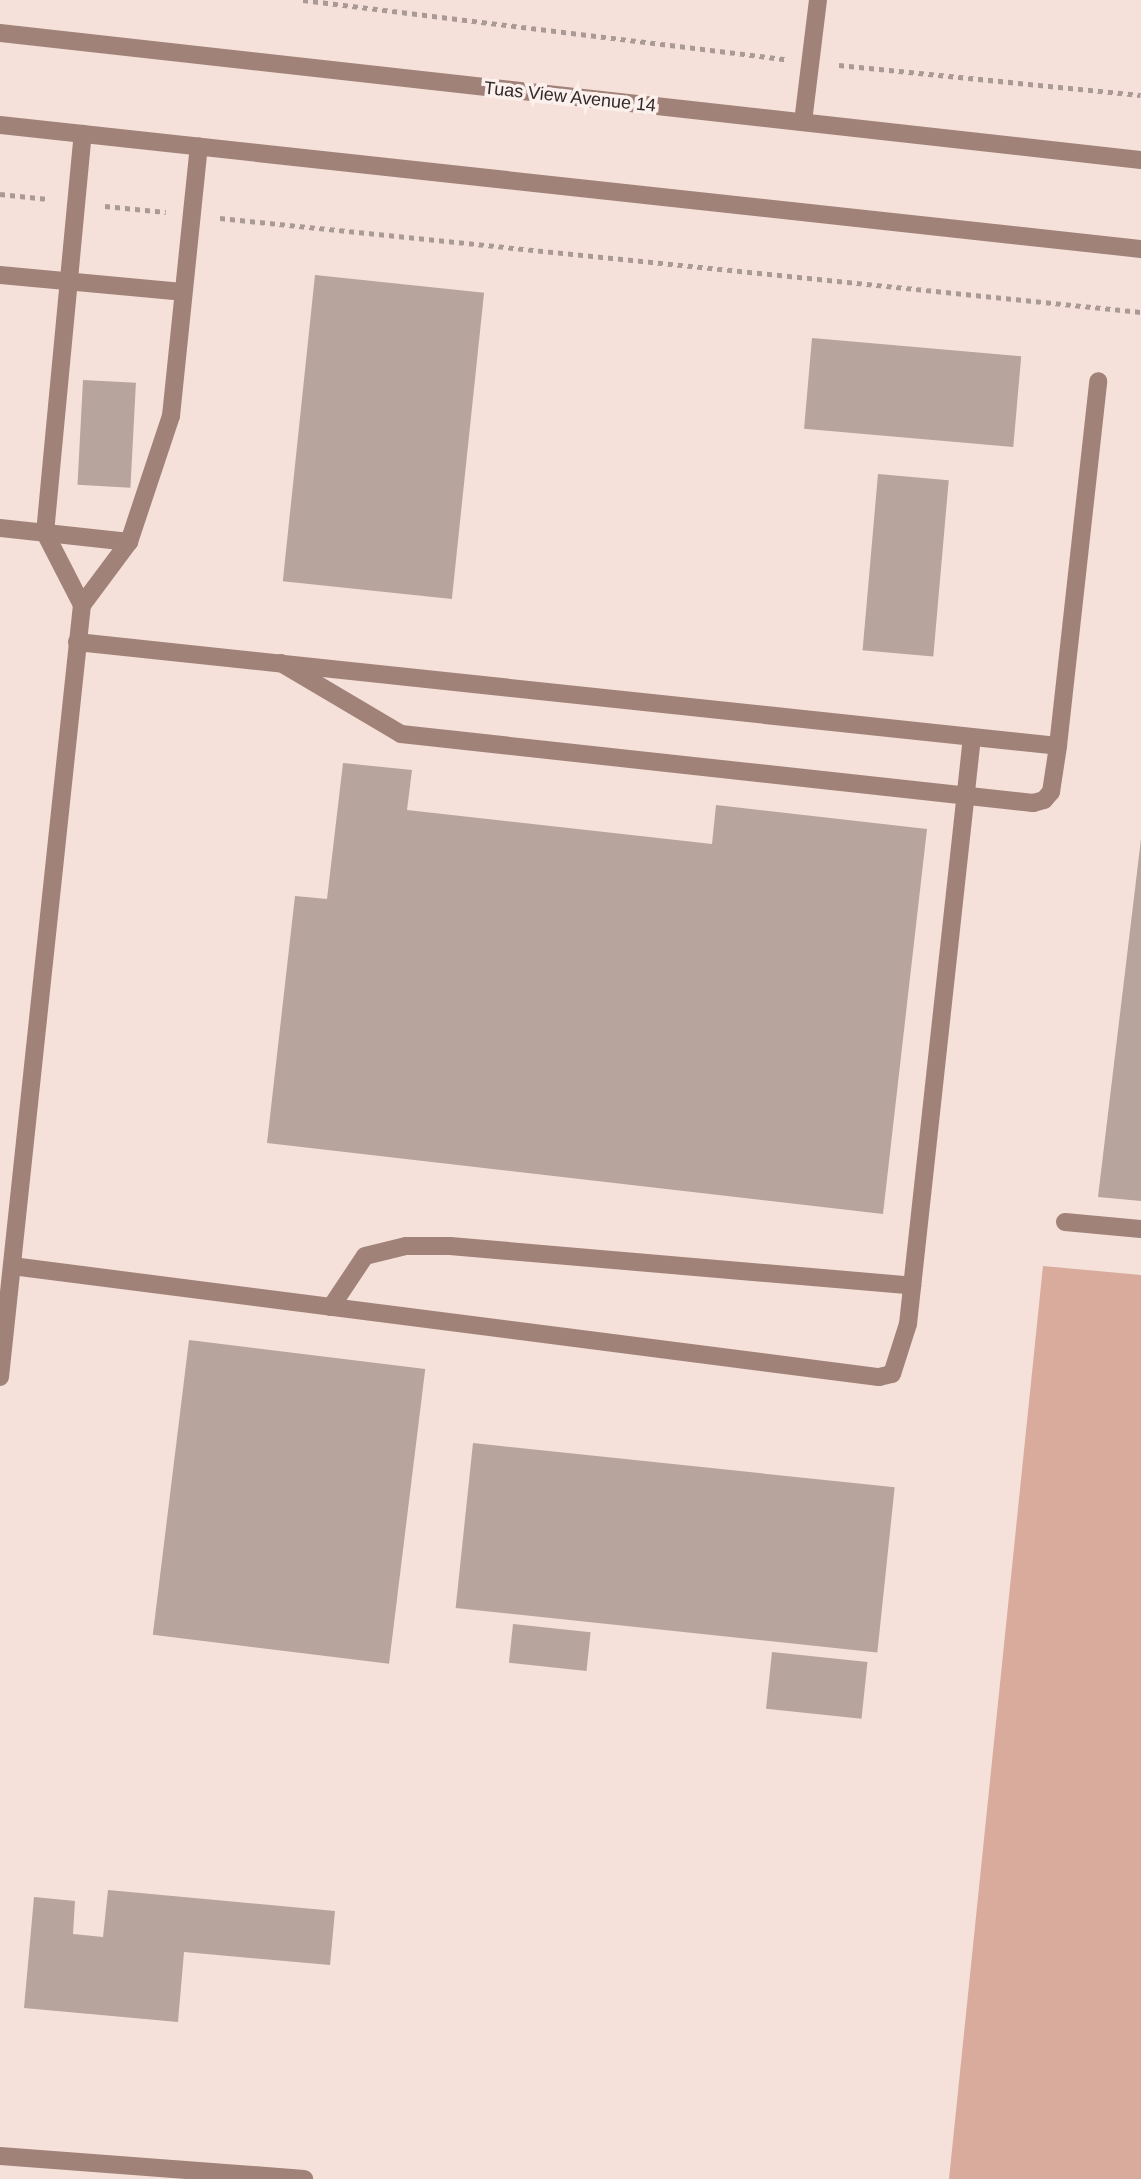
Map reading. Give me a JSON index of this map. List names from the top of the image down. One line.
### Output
{"streets":{"street":["Tuas View Avenue 14"]}}
